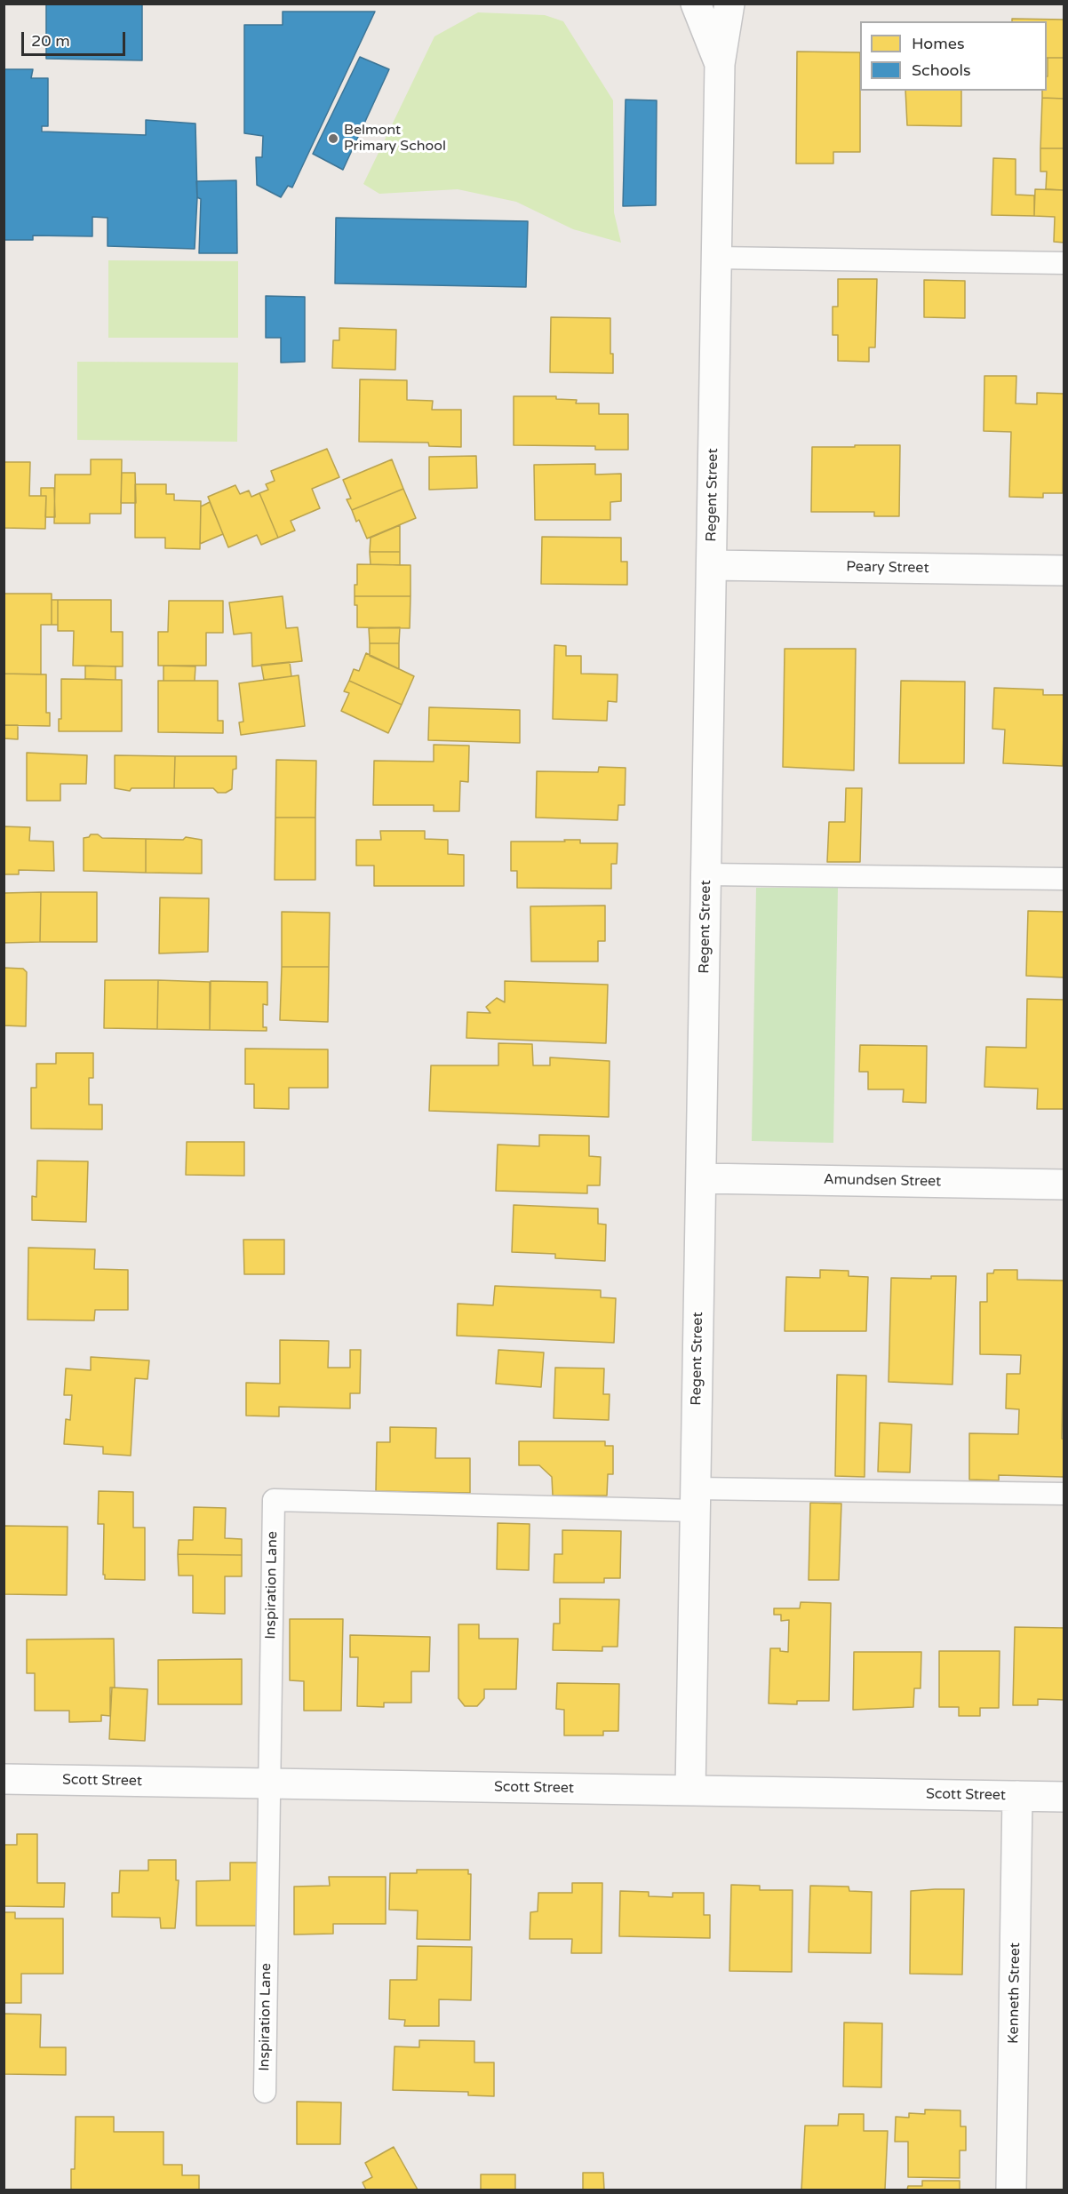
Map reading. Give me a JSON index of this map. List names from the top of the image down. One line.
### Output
{"streets":{"street":["Regent Street","Peary Street","Amundsen Street","Scott Street","Kenneth Street"],"lane":["Inspiration Lane"]},"crossings":[["Regent Street","Peary Street"],["Regent Street","Amundsen Street"],["Regent Street","Inspiration Lane"],["Regent Street","Scott Street"],["Inspiration Lane","Scott Street"],["Scott Street","Kenneth Street"]],"places":["Belmont Primary School"],"legend":["Homes","Schools"],"scale_bar":"20 m"}
